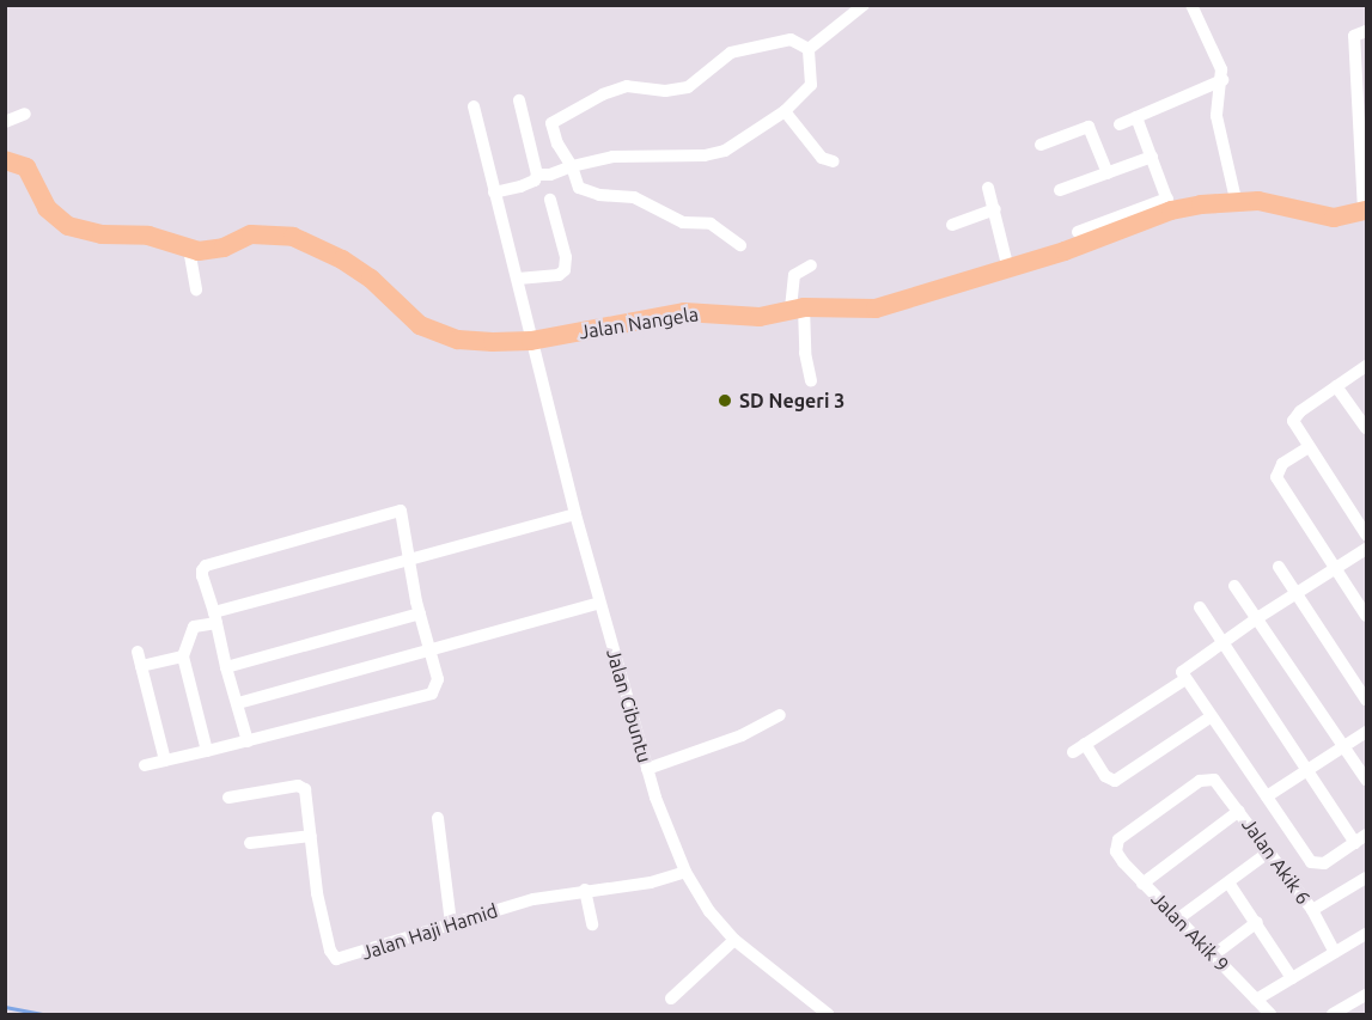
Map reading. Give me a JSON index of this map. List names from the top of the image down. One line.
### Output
{"streets":{"main road":["Jalan Nangela"],"street":["Jalan Cibuntu","Jalan Akik 6","Jalan Haji Hamid","Jalan Akik 9"]},"crossings":[["Jalan Nangela","Jalan Cibuntu"],["Jalan Cibuntu","Jalan Haji Hamid"],["Jalan Akik 6","Jalan Akik 9"]],"places":["SD Negeri 3"]}
